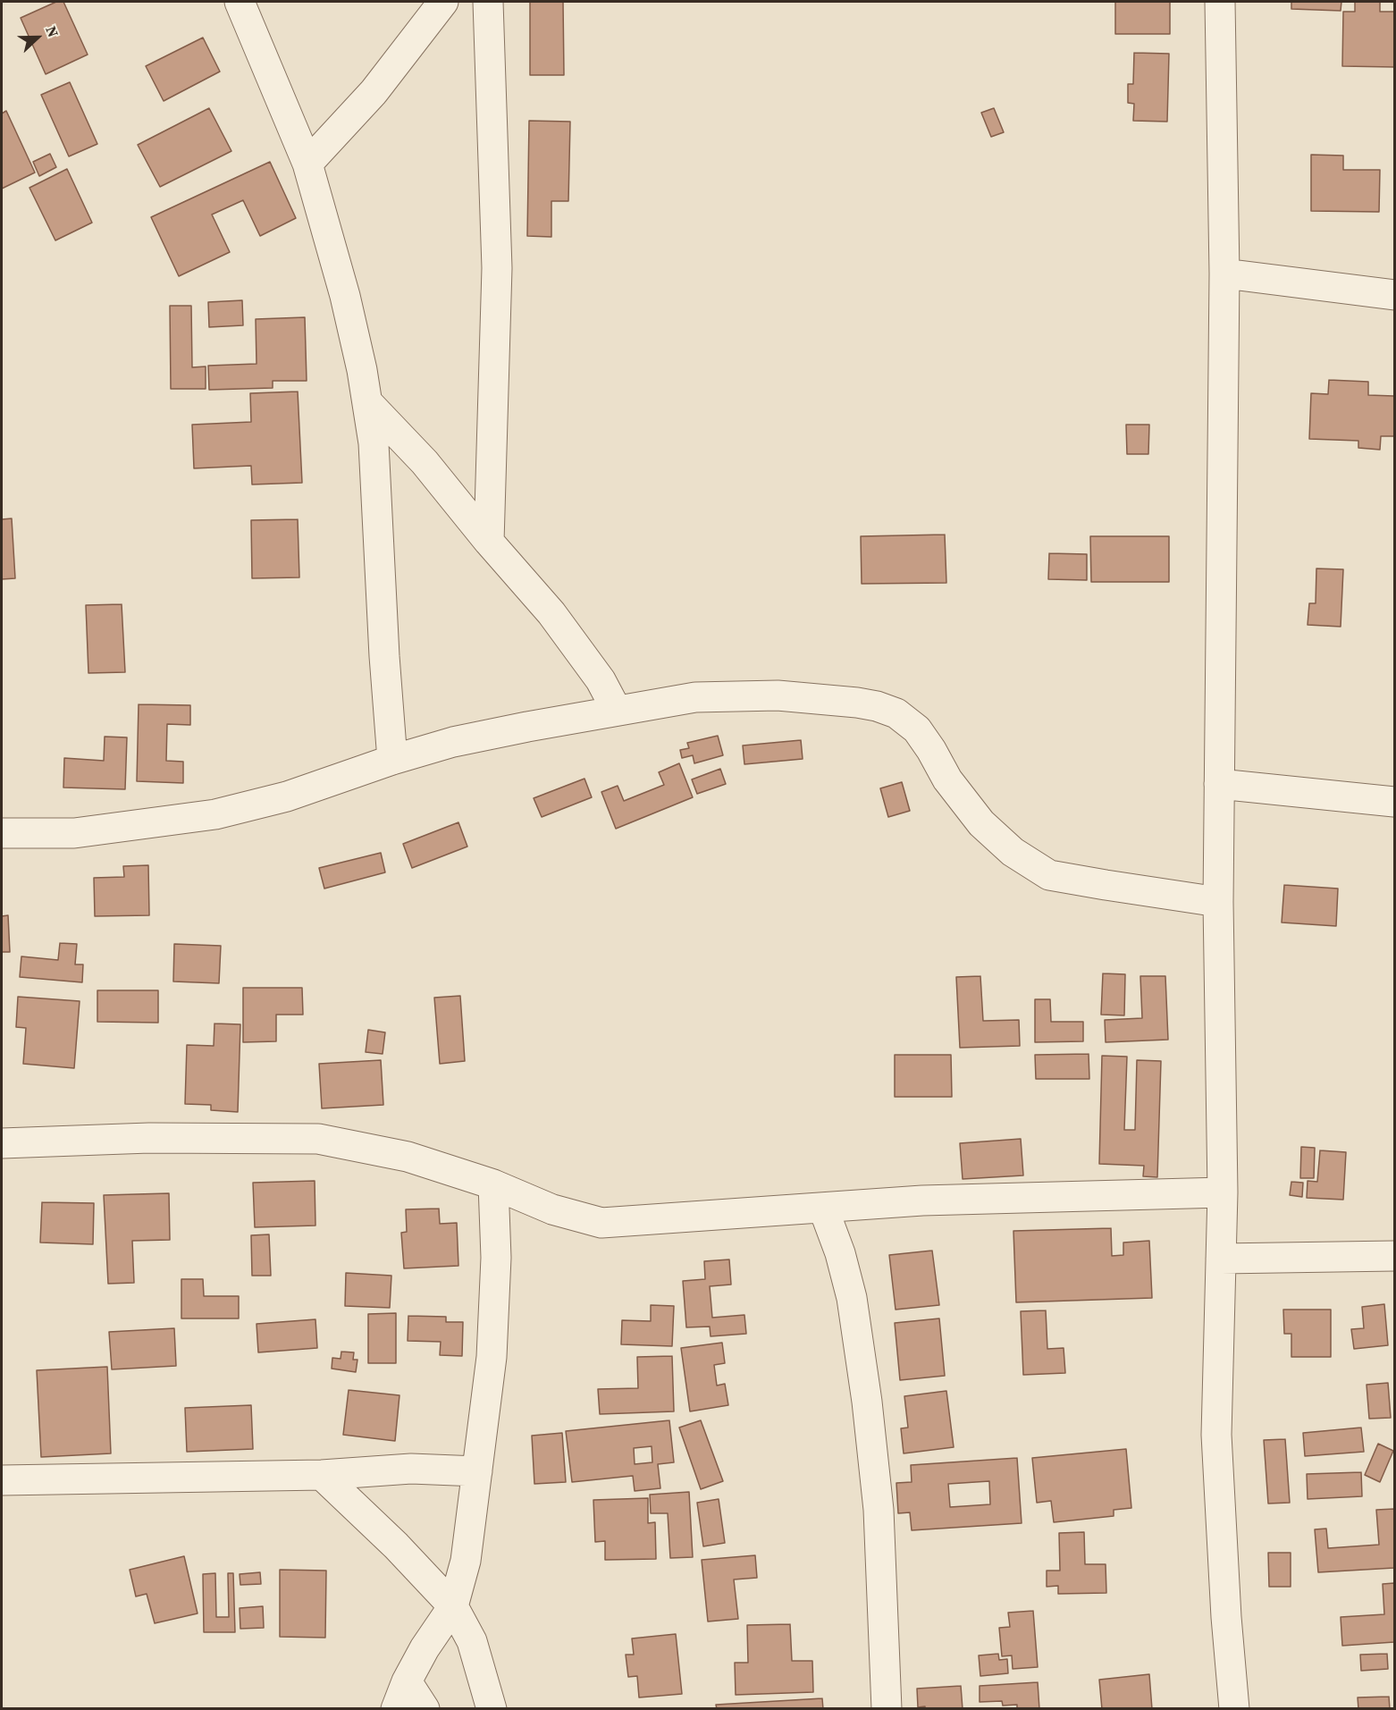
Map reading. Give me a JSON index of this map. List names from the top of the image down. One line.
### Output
{"north":"right"}
